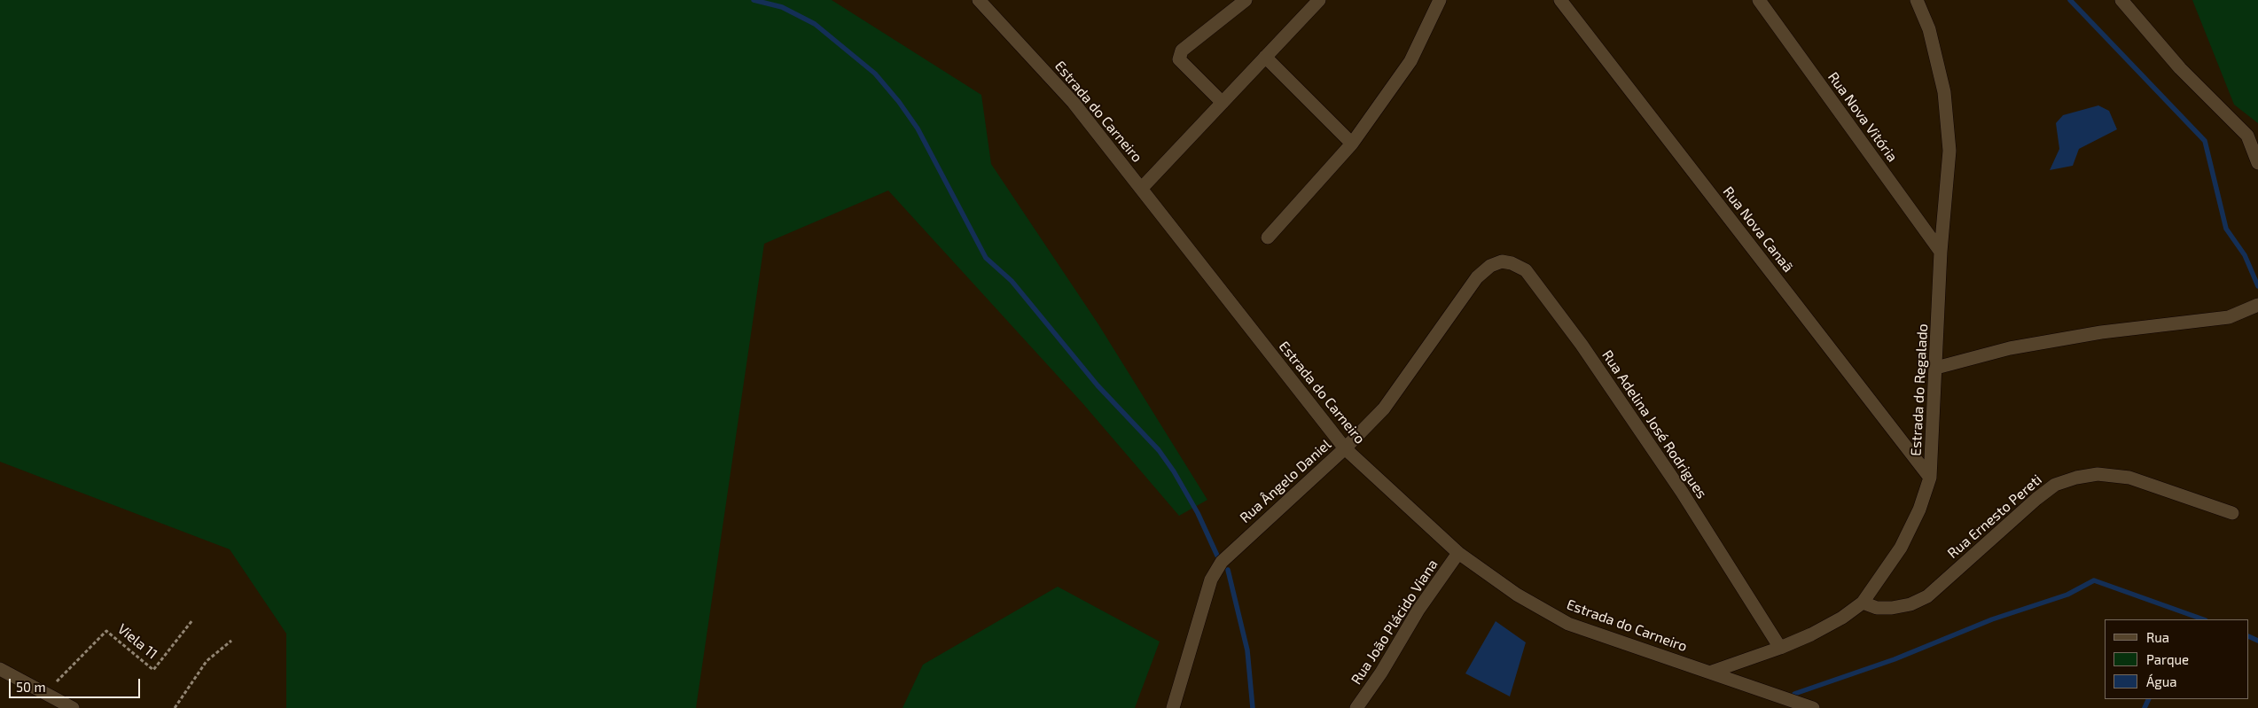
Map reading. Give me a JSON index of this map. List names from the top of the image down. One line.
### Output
{"streets":{"street":["Estrada do Carneiro","Rua Nova Vitória","Rua Nova Canaã","Estrada do Regalado","Rua Adelina José Rodrigues","Rua Ângelo Daniel","Rua Ernesto Pereti","Rua João Plácido Viana"],"path":["Viela 11"]},"crossings":[["Estrada do Carneiro","Estrada do Regalado"],["Estrada do Carneiro","Rua Ângelo Daniel"],["Estrada do Carneiro","Rua João Plácido Viana"],["Rua Nova Vitória","Estrada do Regalado"],["Rua Nova Canaã","Estrada do Regalado"],["Estrada do Regalado","Rua Adelina José Rodrigues"],["Estrada do Regalado","Rua Ernesto Pereti"],["Rua Adelina José Rodrigues","Rua Ângelo Daniel"]],"legend":["Rua","Parque","Água"],"scale_bar":"50 m"}
